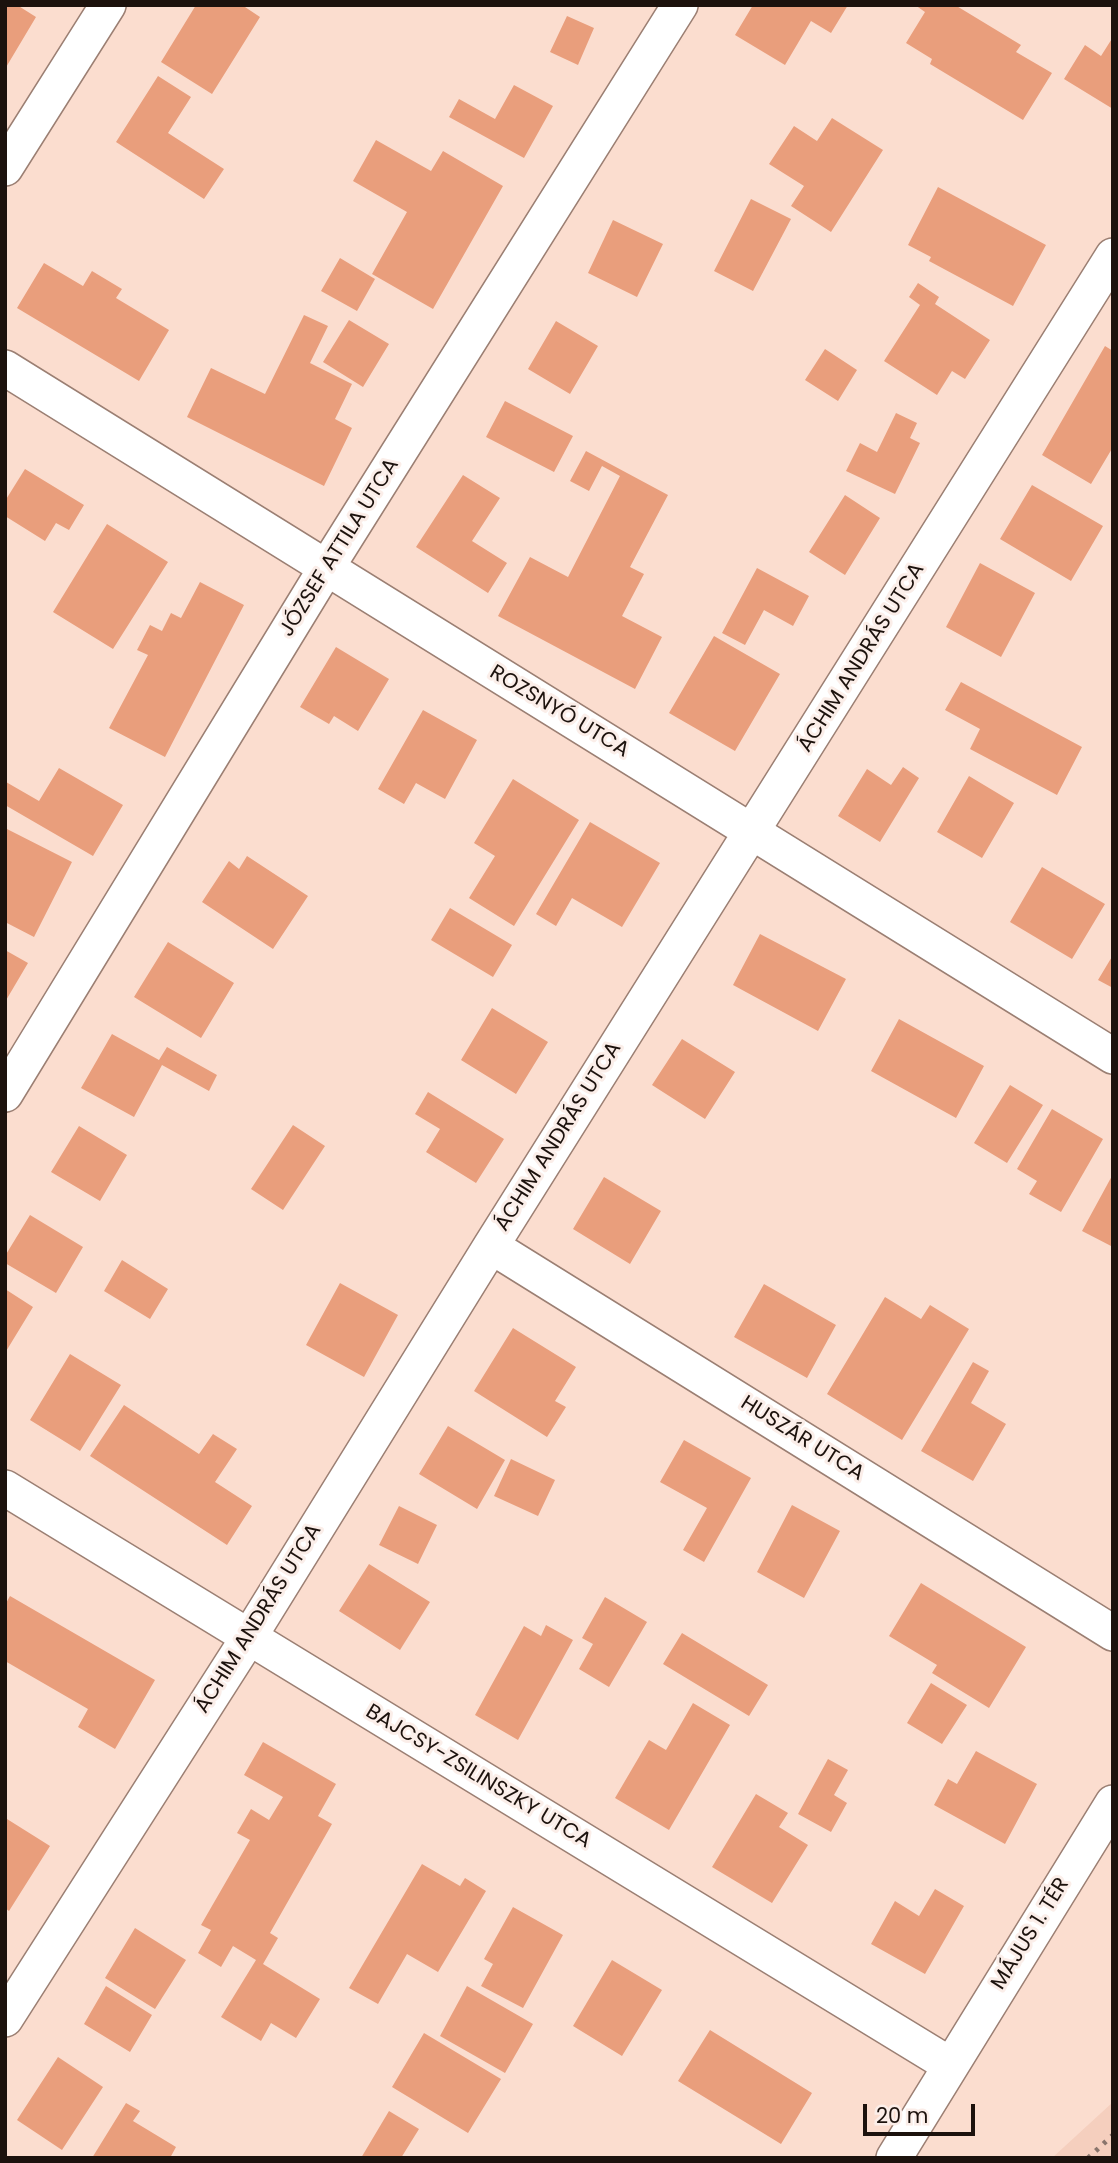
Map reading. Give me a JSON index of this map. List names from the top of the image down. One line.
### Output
{"streets":{"street":["JÓZSEF ATTILA UTCA","ÁCHIM ANDRÁS UTCA","ROZSNYÓ UTCA","HUSZÁR UTCA","BAJCSY-ZSILINSZKY UTCA","MÁJUS 1. TÉR"]},"crossings":[["JÓZSEF ATTILA UTCA","ROZSNYÓ UTCA"],["ÁCHIM ANDRÁS UTCA","ROZSNYÓ UTCA"],["ÁCHIM ANDRÁS UTCA","HUSZÁR UTCA"],["ÁCHIM ANDRÁS UTCA","BAJCSY-ZSILINSZKY UTCA"],["BAJCSY-ZSILINSZKY UTCA","MÁJUS 1. TÉR"]],"scale_bar":"20 m"}
